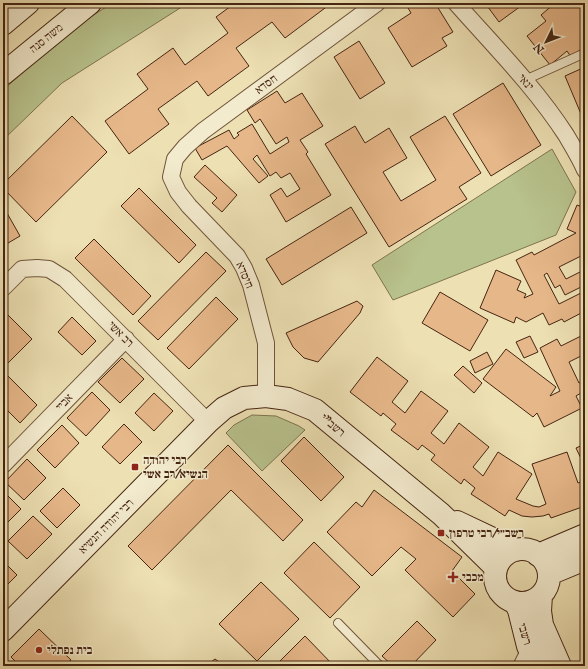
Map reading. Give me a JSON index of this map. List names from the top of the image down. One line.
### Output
{"streets":{"street":["משה סנה","ינאי","חסדא","חיסדא","רב אשי","אביי","רשב\"י","רבי יהודה הנשיא","רשבי"]},"crossings":[["חסדא","חיסדא"],["חיסדא","רשב\"י"],["רב אשי","אביי"],["רב אשי","רשב\"י"],["רב אשי","רבי יהודה הנשיא"],["רשב\"י","רבי יהודה הנשיא"],["רשב\"י","רשבי"]],"places":{"transit":["רבי יהודה הנשיא/רב אשי","רשב״י/רבי טרפון"],"health":["מכבי"],"other":["בית נפתלי"]},"north":"bottom left"}
